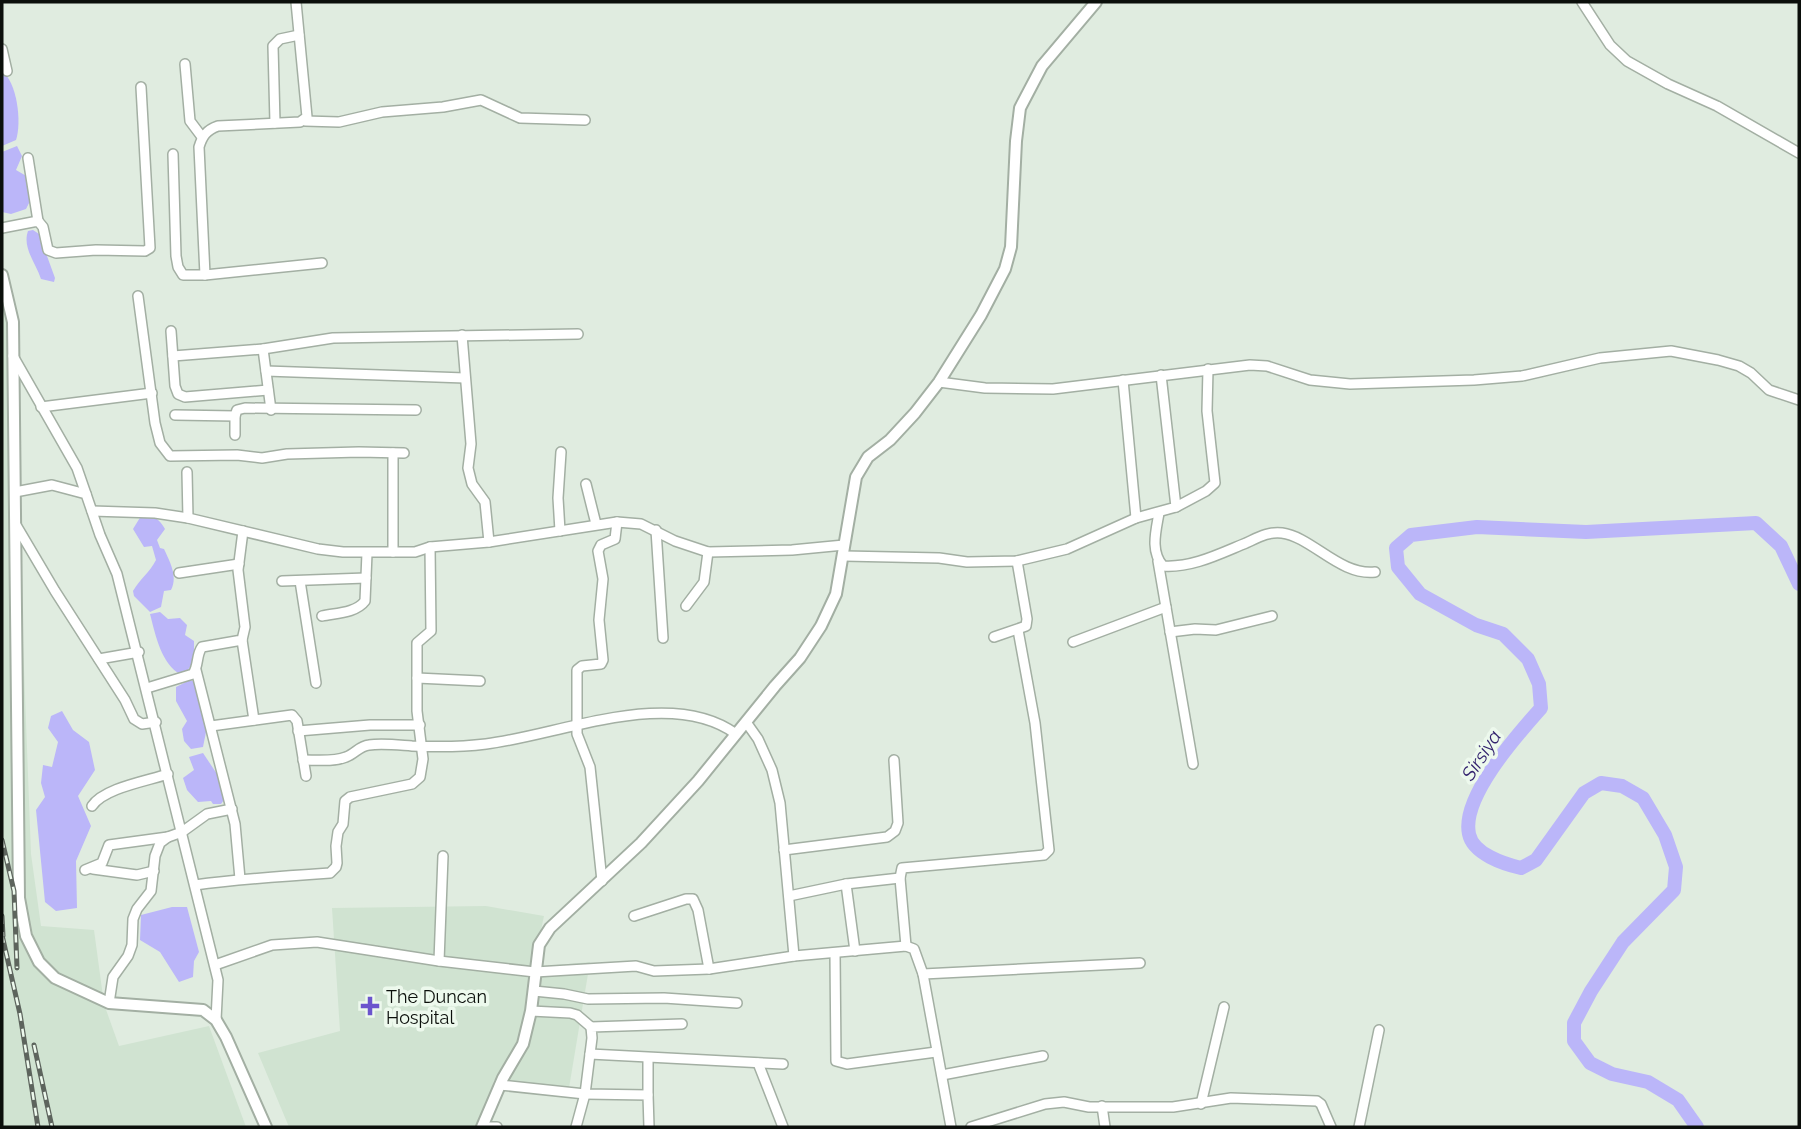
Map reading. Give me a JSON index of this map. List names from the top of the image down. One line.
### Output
{"water":["Sirsiya"],"places":{"health":["The Duncan Hospital"]}}
